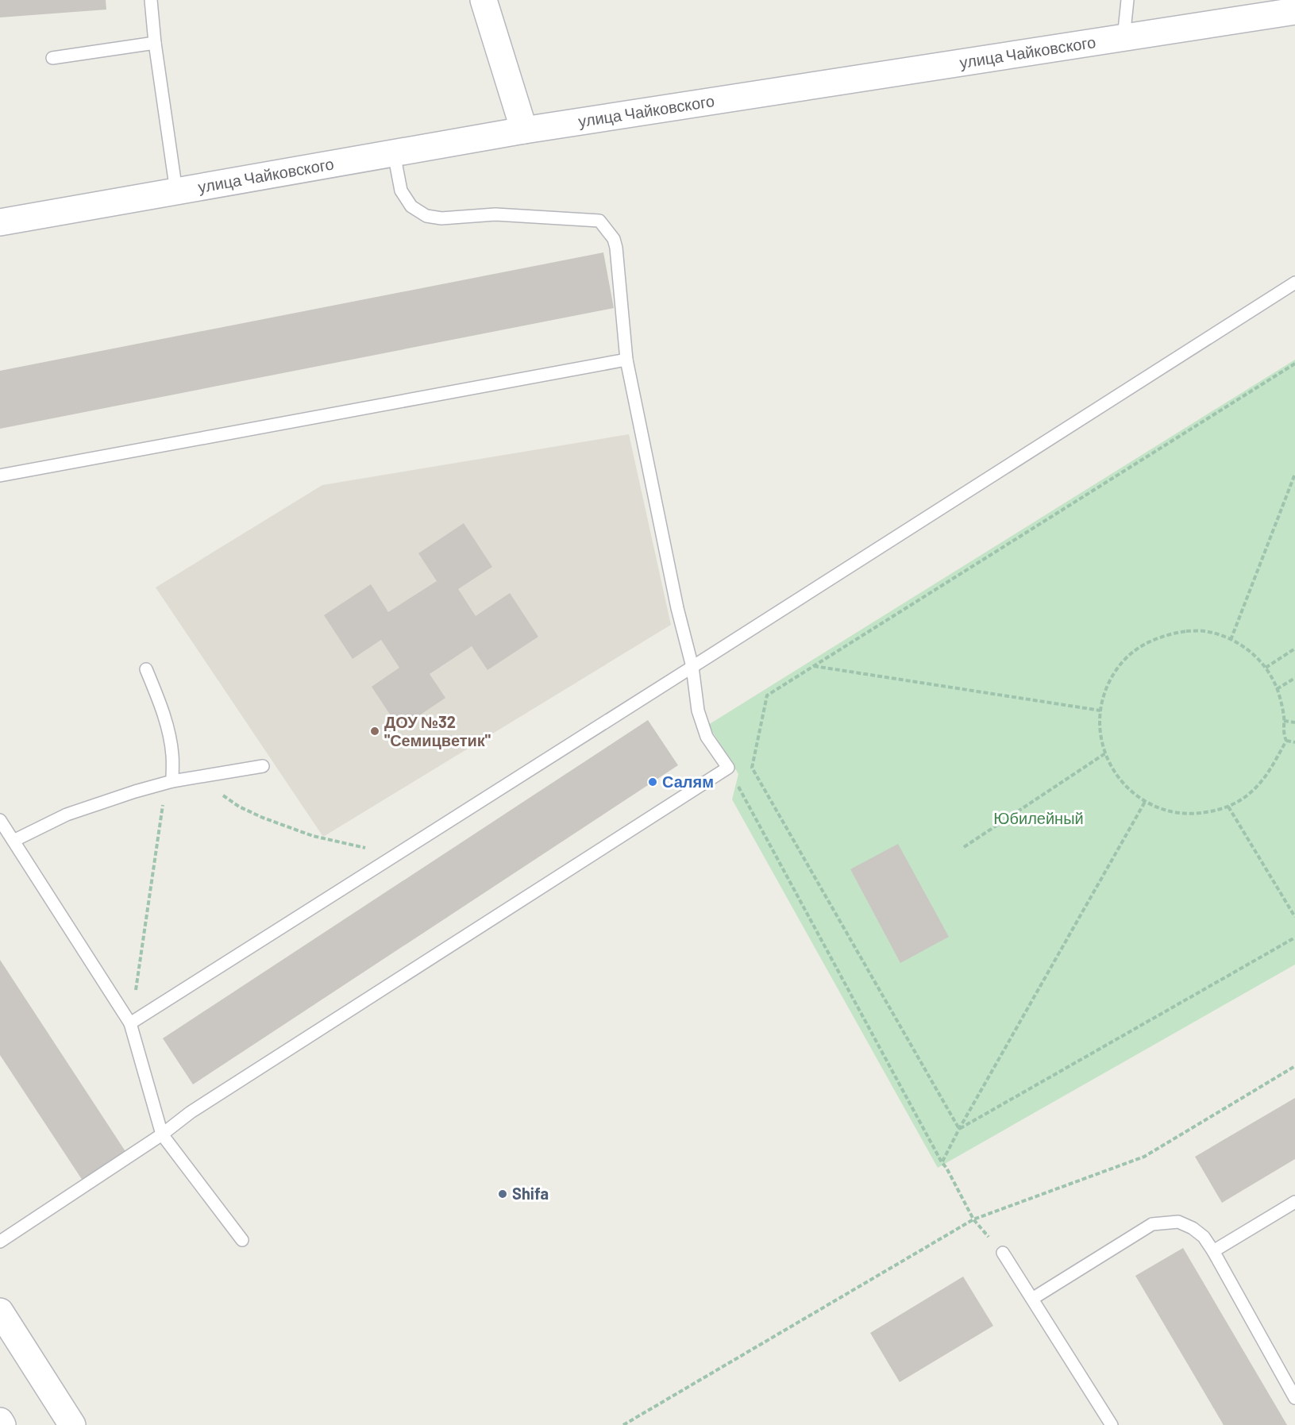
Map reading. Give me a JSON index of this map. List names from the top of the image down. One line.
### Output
{"streets":{"main road":["улица Чайковского"]},"parks":["Юбилейный"],"places":["ДОУ №32 \"Семицветик\"","Салям","Shifa"]}
